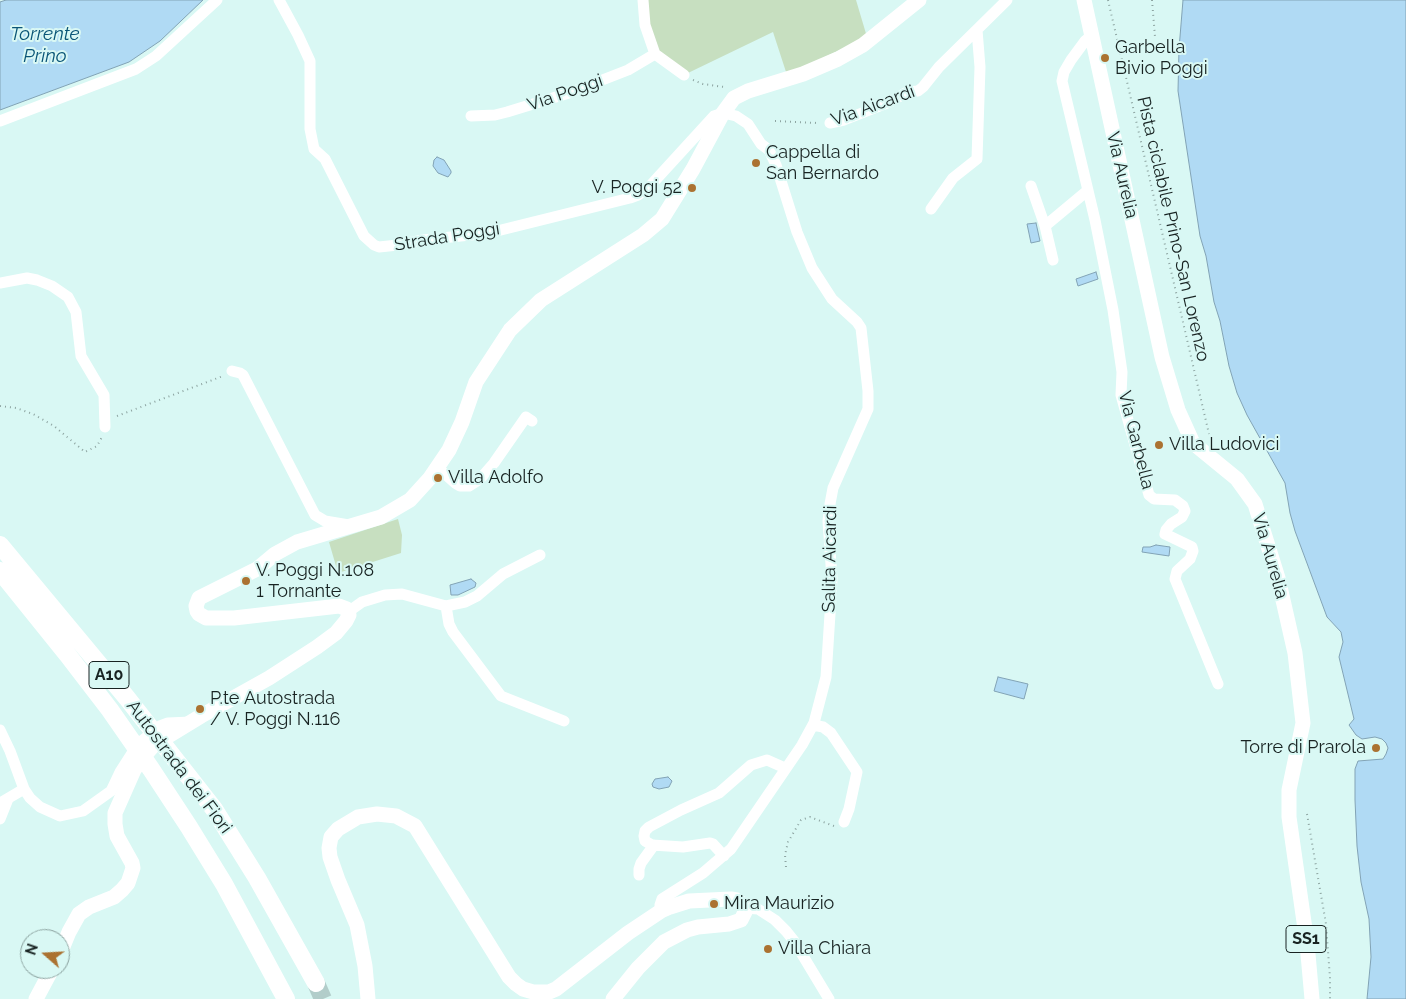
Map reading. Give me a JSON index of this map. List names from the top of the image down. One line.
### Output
{"streets":{"highway":["A10","Autostrada dei Fiori"],"main road":["Via Aurelia","SS1"],"street":["Via Poggi","Via Aicardi","Strada Poggi","Via Garbella","Salita Aicardi"],"path":["Pista ciclabile Prino-San Lorenzo"]},"crossings":[["Via Aurelia","Via Garbella"],["Strada Poggi","Salita Aicardi"]],"water":["Torrente Prino"],"places":["Garbella Bivio Poggi","Cappella di San Bernardo","V. Poggi 52","Villa Ludovici","Villa Adolfo","V. Poggi N.108 1 Tornante","P.te Autostrada / V. Poggi N.116","Torre di Prarola","Mira Maurizio","Villa Chiara"],"north":"left"}
